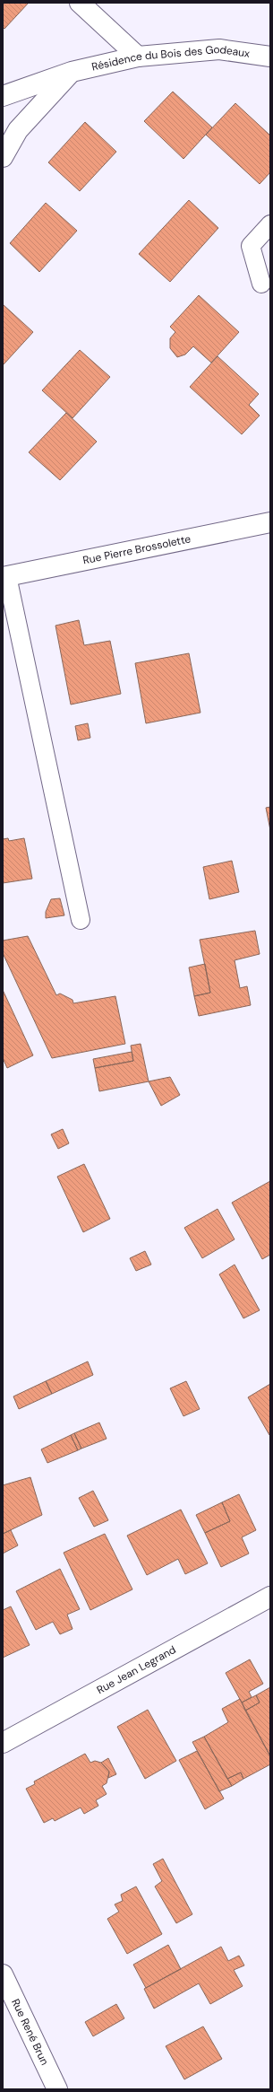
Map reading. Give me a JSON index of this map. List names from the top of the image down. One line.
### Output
{"streets":{"street":["Résidence du Bois des Godeaux","Rue Pierre Brossolette","Rue Jean Legrand","Rue René Brun"]}}
